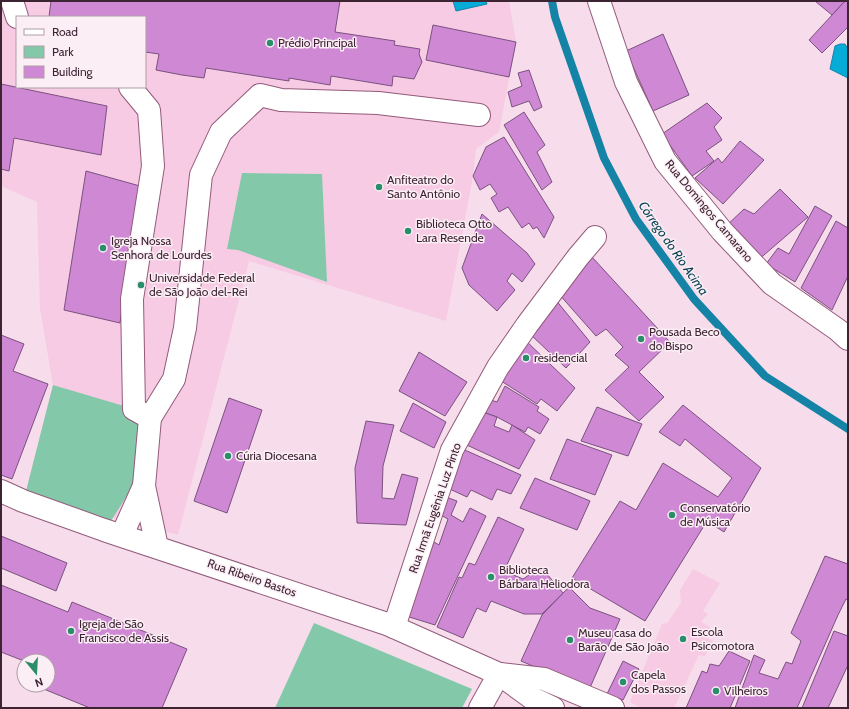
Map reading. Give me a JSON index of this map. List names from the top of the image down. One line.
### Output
{"streets":{"street":["Rua Domingos Camarano","Rua Irmã Eugênia Luz Pinto","Rua Ribeiro Bastos"]},"crossings":[["Rua Irmã Eugênia Luz Pinto","Rua Ribeiro Bastos"]],"water":["Córrego do Rio Acima"],"places":["Prédio Principal","Anfiteatro do Santo Antônio","Biblioteca Otto Lara Resende","Igreja Nossa Senhora de Lourdes","Universidade Federal de São João del-Rei","Pousada Beco do Bispo","residencial","Cúria Diocesana","Conservatório de Música","Biblioteca Bárbara Heliodora","Igreja de São Francisco de Assis","Escola Psicomotora","Museu casa do Barão de São João","Capela dos Passos","Vilheiros"],"legend":["Road","Park","Building"],"north":"bottom"}
